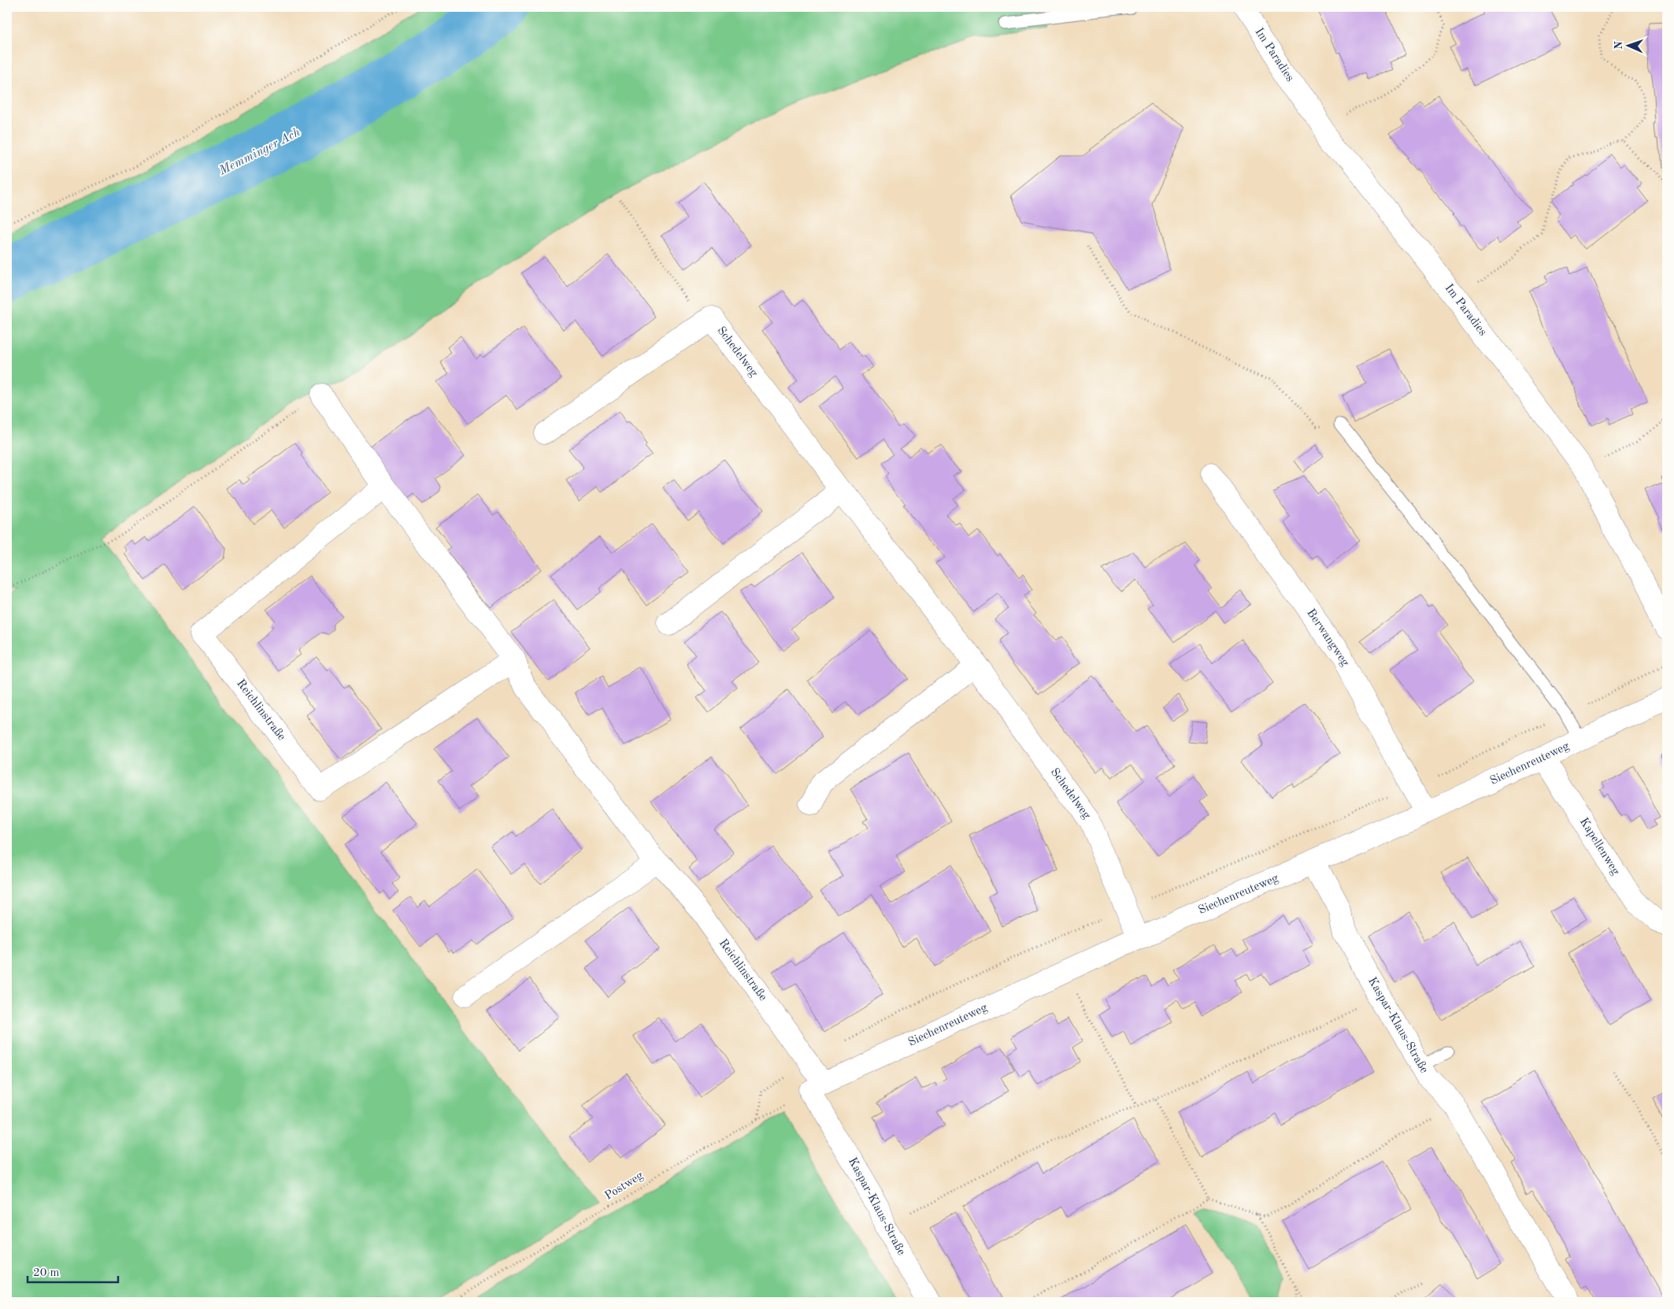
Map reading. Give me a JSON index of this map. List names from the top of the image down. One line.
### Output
{"streets":{"street":["Im Paradies","Schedelweg","Berwangweg","Reichlinstraße","Siechenreuteweg","Kapellenweg","Kaspar-Klaus-Straße"],"path":["Postweg"]},"crossings":[["Schedelweg","Siechenreuteweg"],["Berwangweg","Siechenreuteweg"],["Reichlinstraße","Siechenreuteweg"],["Reichlinstraße","Kaspar-Klaus-Straße"],["Reichlinstraße","Postweg"],["Siechenreuteweg","Kapellenweg"],["Siechenreuteweg","Kaspar-Klaus-Straße"],["Siechenreuteweg","Postweg"],["Kaspar-Klaus-Straße","Postweg"]],"water":["Memminger Ach"],"scale_bar":"20 m","north":"left"}
